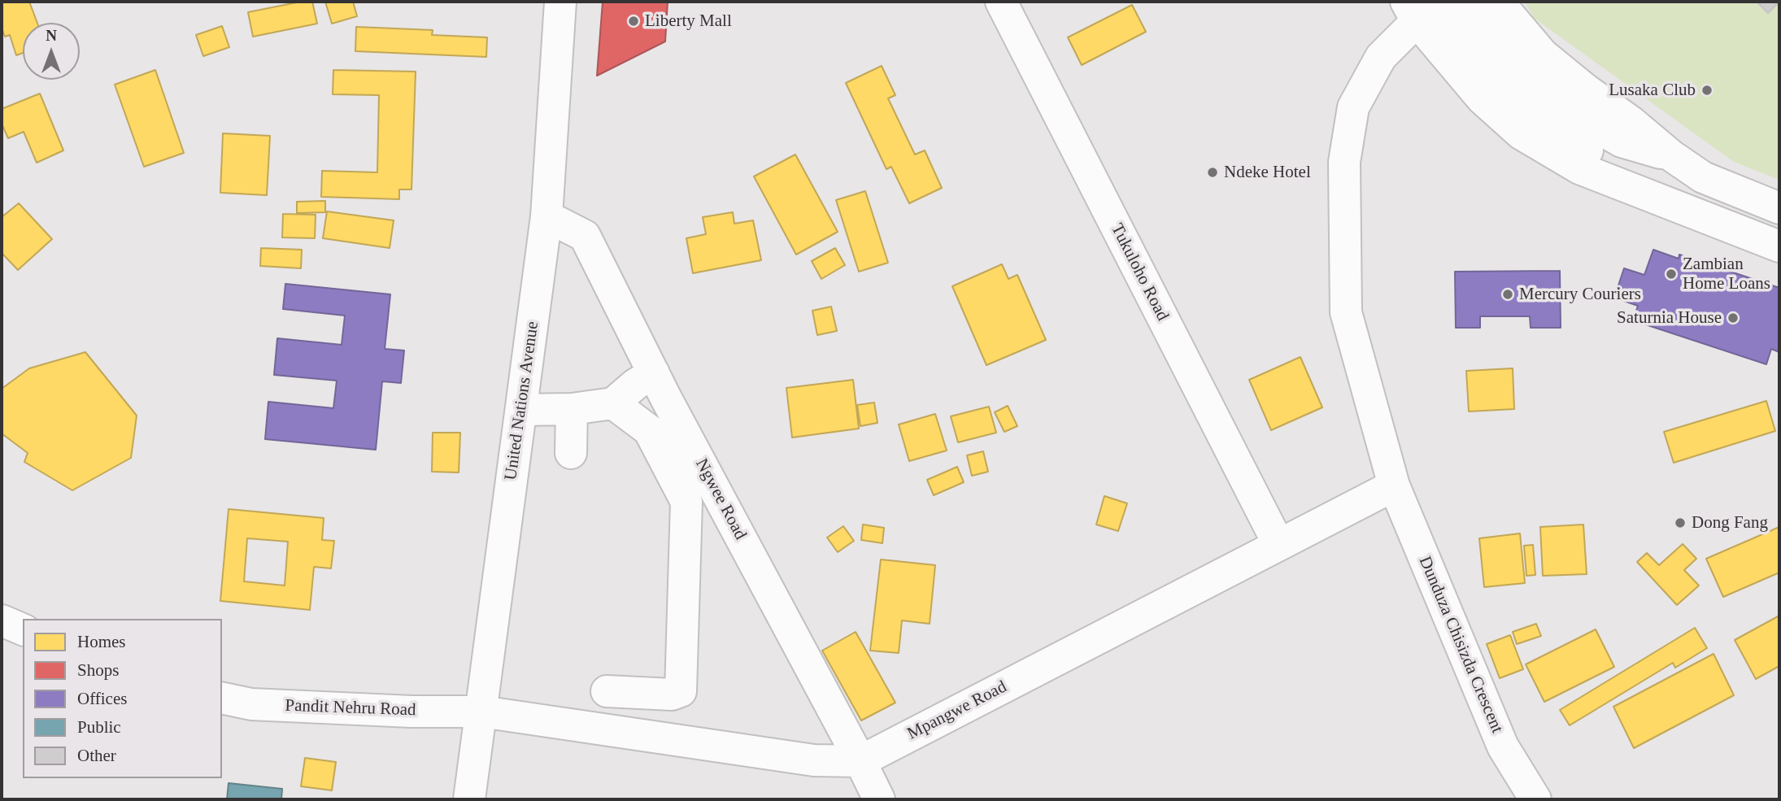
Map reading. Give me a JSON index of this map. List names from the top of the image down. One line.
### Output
{"streets":{"street":["Tukuloho Road","United Nations Avenue","Ngwee Road","Dunduza Chisizda Crescent","Pandit Nehru Road","Mpangwe Road"]},"crossings":[["Tukuloho Road","Mpangwe Road"],["United Nations Avenue","Ngwee Road"],["United Nations Avenue","Pandit Nehru Road"],["United Nations Avenue","Mpangwe Road"],["Ngwee Road","Mpangwe Road"],["Dunduza Chisizda Crescent","Mpangwe Road"],["Pandit Nehru Road","Mpangwe Road"]],"places":["Liberty Mall","Lusaka Club","Ndeke Hotel","Zambian Home Loans","Mercury Couriers","Saturnia House","Dong Fang"],"legend":["Homes","Shops","Offices","Public","Other"],"north":"top"}
